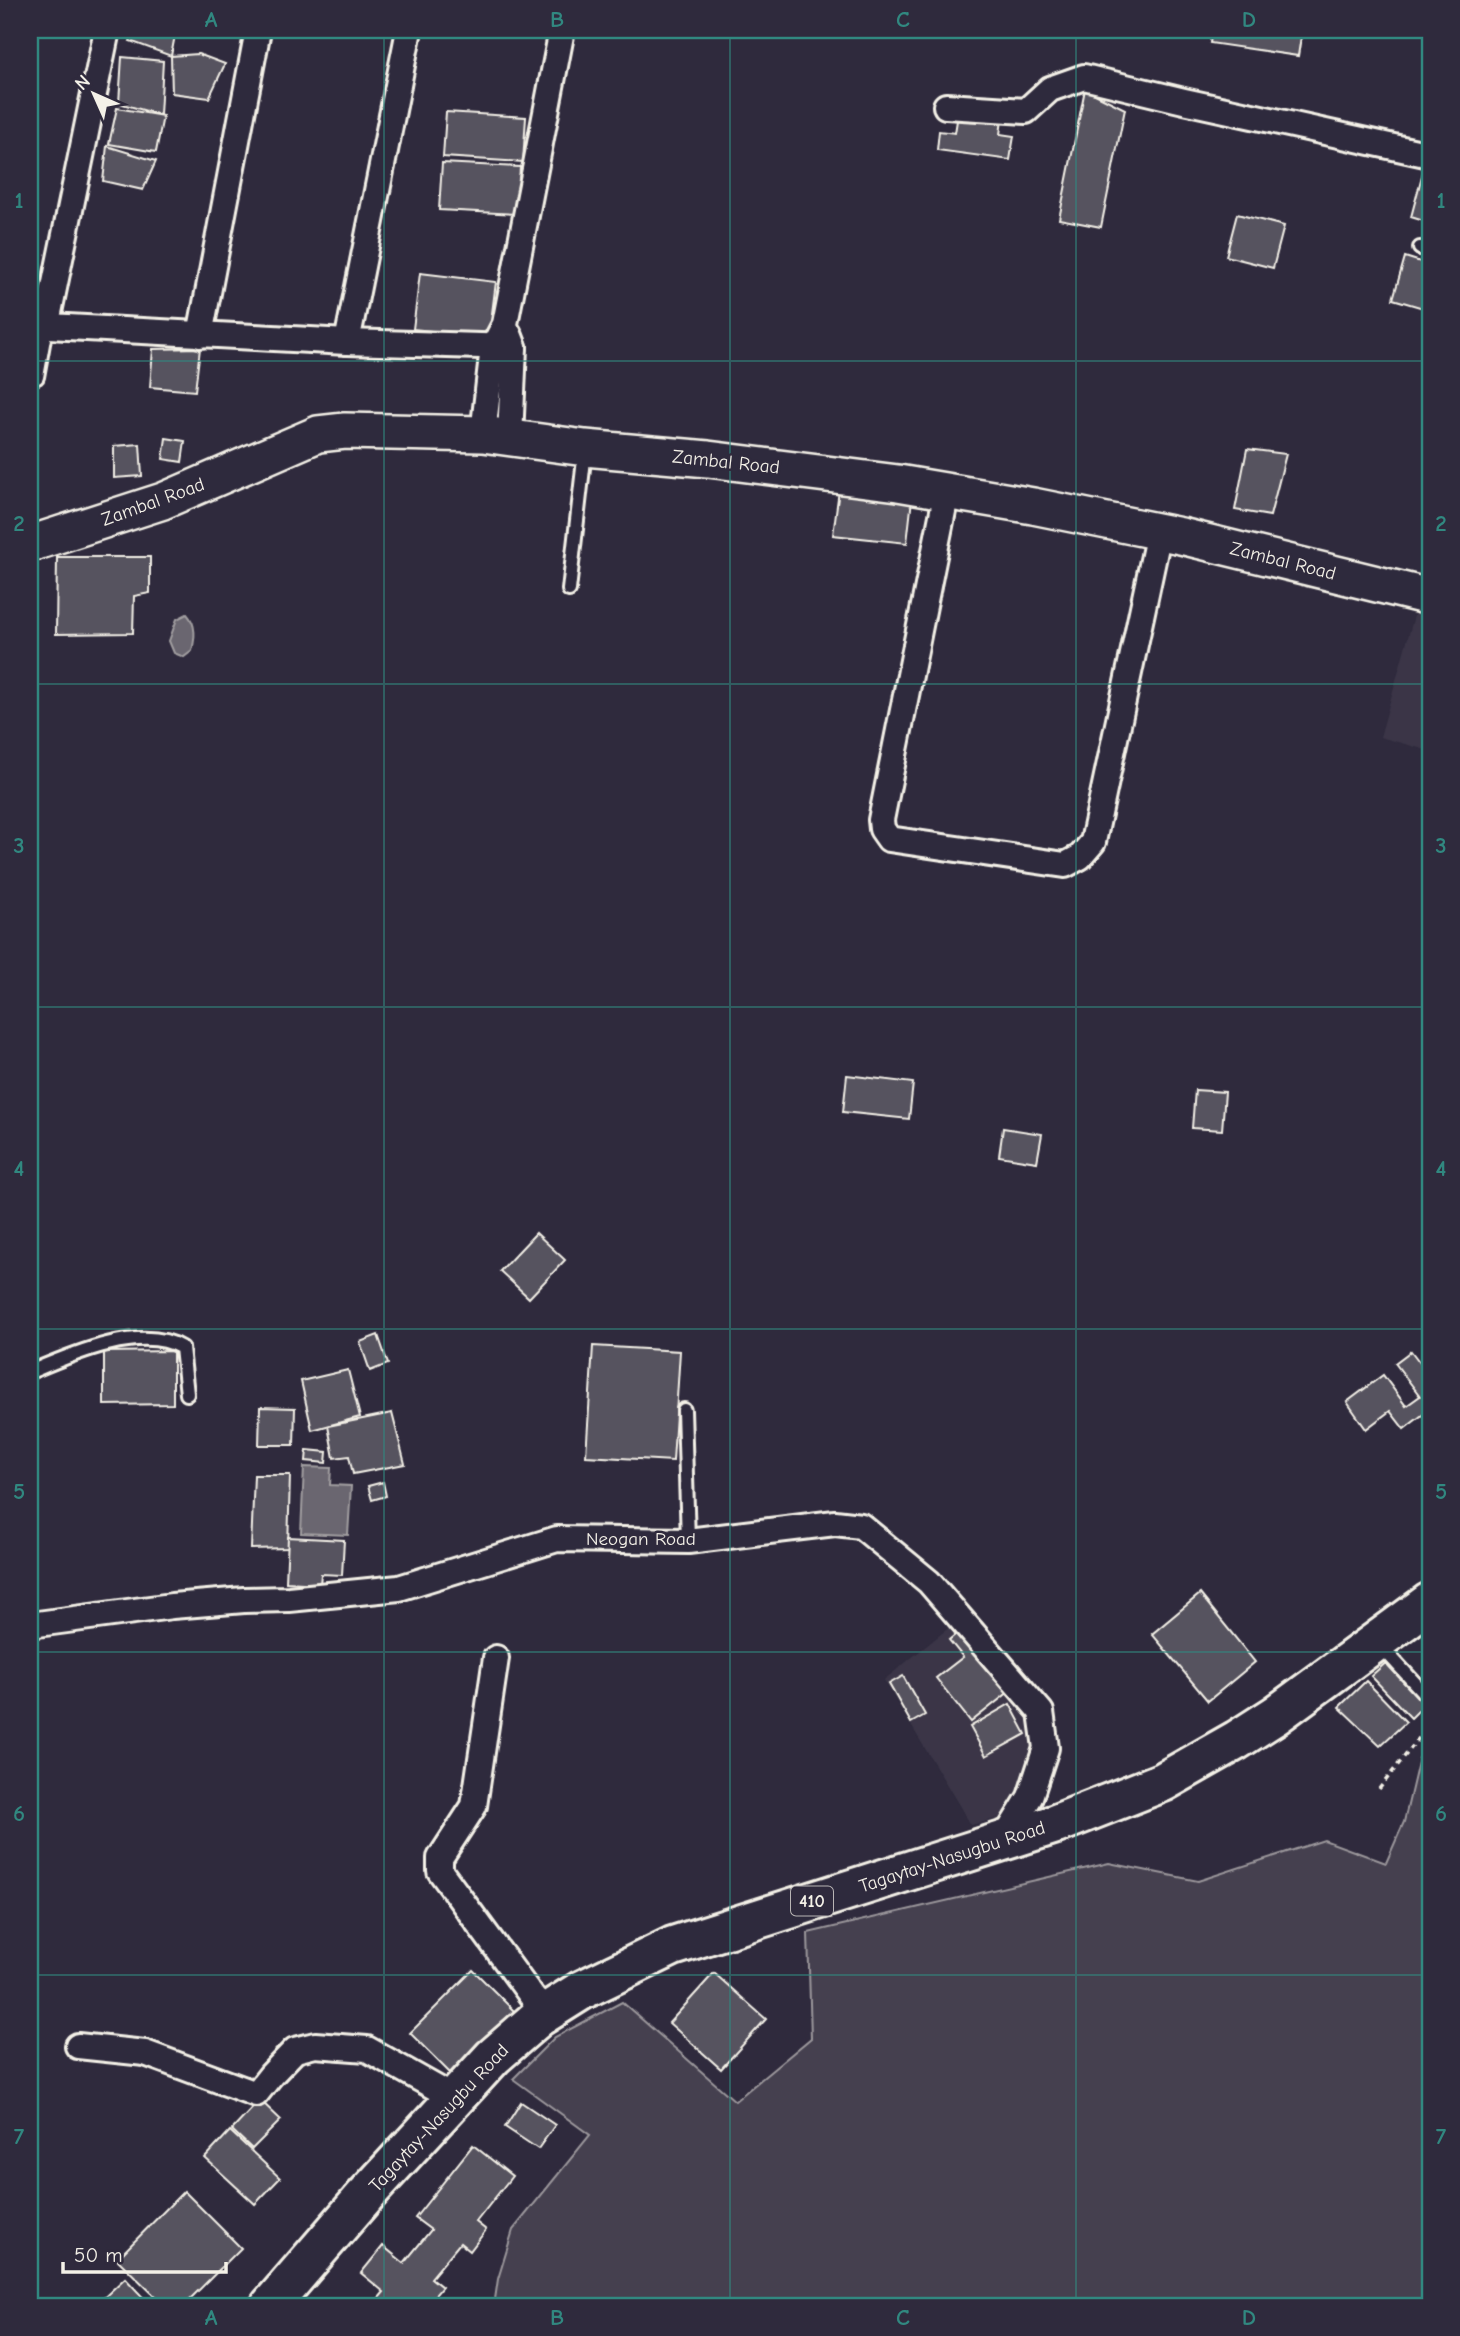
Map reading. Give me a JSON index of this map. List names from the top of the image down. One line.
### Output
{"streets":{"main road":["Tagaytay-Nasugbu Road","410"],"street":["Zambal Road","Neogan Road"]},"crossings":[["Neogan Road","Tagaytay-Nasugbu Road"]],"scale_bar":"50 m","north":"top left","grid":{"columns":["A","B","C","D"],"rows":["1","2","3","4","5","6","7"]}}
